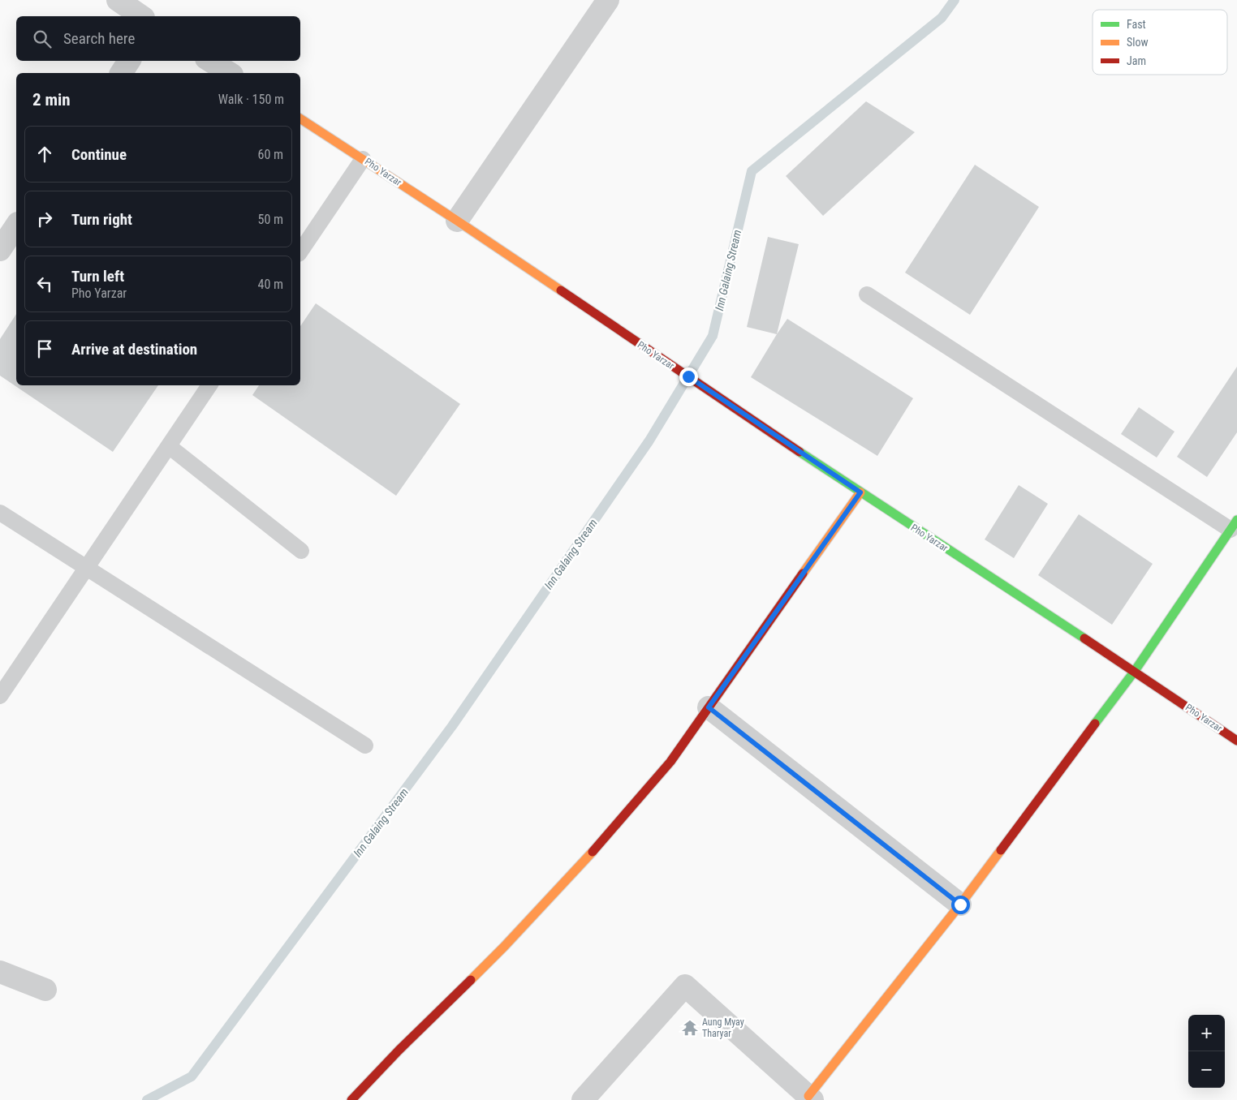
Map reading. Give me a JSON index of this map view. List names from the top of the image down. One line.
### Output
{"streets":{"street":["Pho Yarzar"]},"water":["Inn Galaing Stream"],"places":{"temple":["Aung Myay Tharyar"]},"legend":["Fast","Slow","Jam"],"page":{"search":"Search here","heading":["2 min","Walk · 150 m"],"list":[["Continue","60 m"],["Turn right","50 m"],["Turn left","Pho Yarzar","40 m"],"Arrive at destination"],"map_buttons":["+","−"]}}
